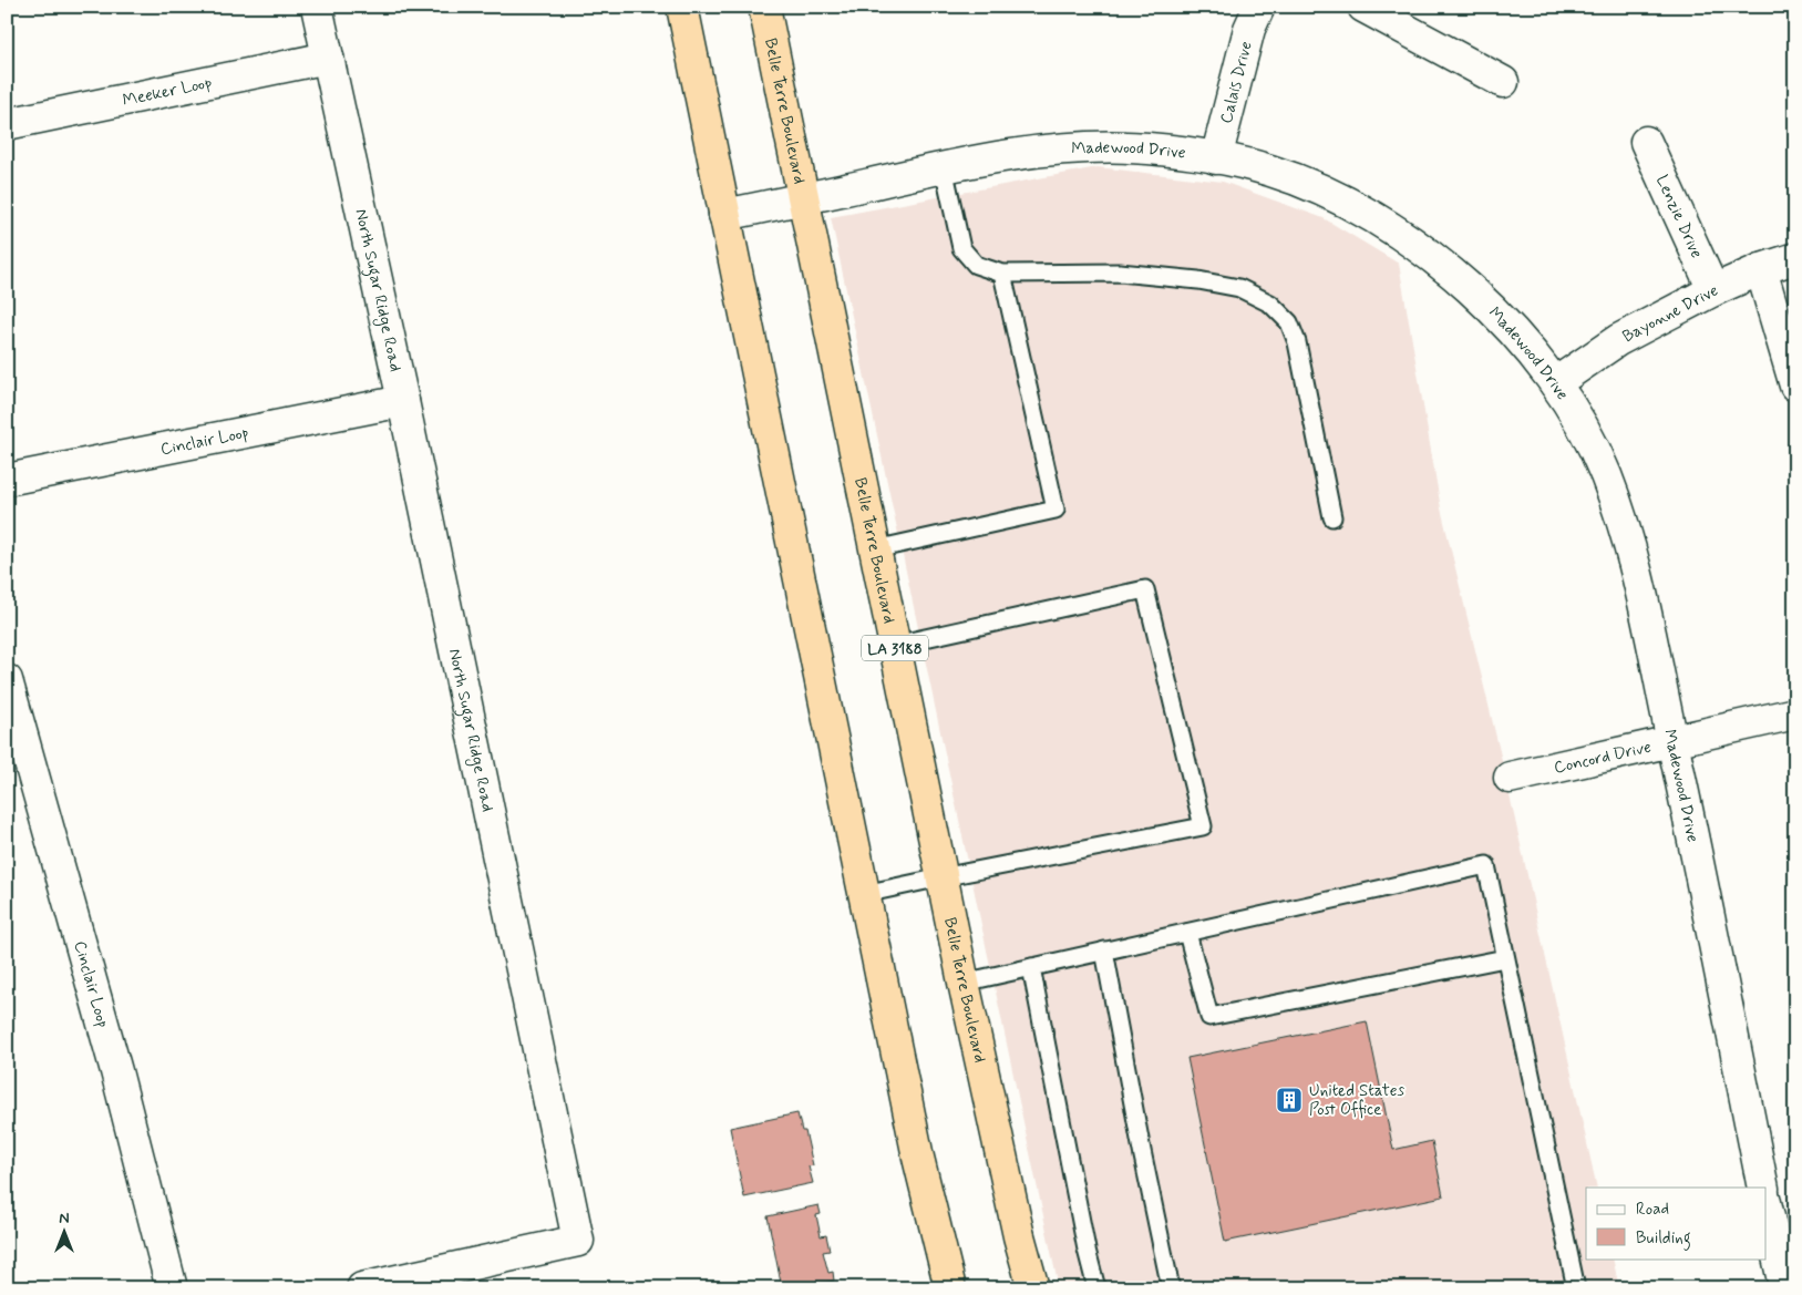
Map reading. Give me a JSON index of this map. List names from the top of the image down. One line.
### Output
{"streets":{"highway":["Belle Terre Boulevard","LA 3188"],"street":["Calais Drive","Meeker Loop","Madewood Drive","Lenzie Drive","North Sugar Ridge Road","Bayonne Drive","Cinclair Loop","Concord Drive"]},"crossings":[["Calais Drive","Madewood Drive"],["Meeker Loop","North Sugar Ridge Road"],["Belle Terre Boulevard","Madewood Drive"],["Madewood Drive","Bayonne Drive"],["Madewood Drive","Concord Drive"],["Lenzie Drive","Bayonne Drive"],["North Sugar Ridge Road","Cinclair Loop"]],"places":{"building":["United States Post Office"]},"legend":["Road","Building"],"north":"top"}
